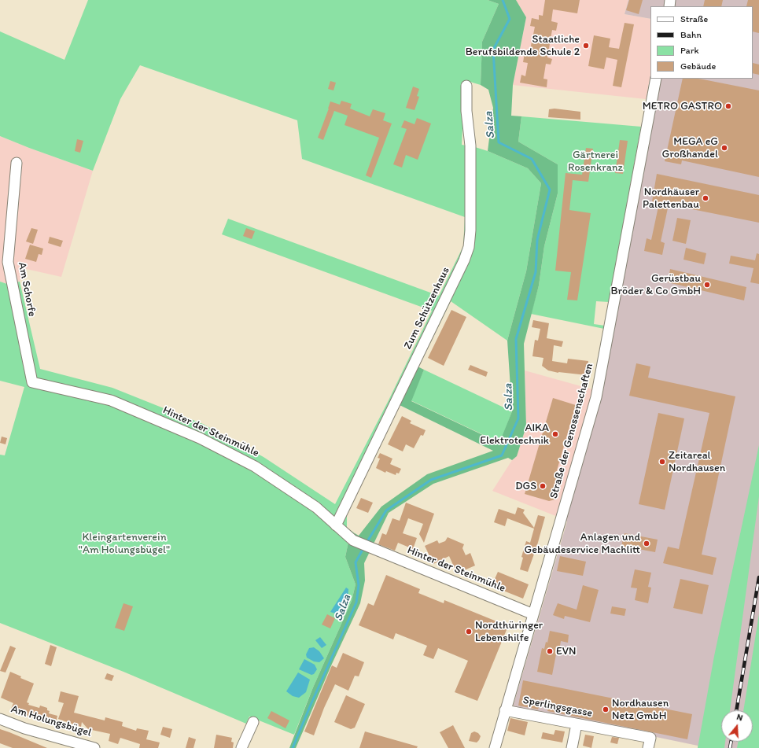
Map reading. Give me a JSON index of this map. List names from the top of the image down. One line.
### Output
{"streets":{"street":["Am Schorfe","Zum Schützenhaus","Straße der Genossenschaften","Hinter der Steinmühle","Sperlingsgasse","Am Holungsbügel"]},"crossings":[["Am Schorfe","Hinter der Steinmühle"],["Zum Schützenhaus","Hinter der Steinmühle"],["Straße der Genossenschaften","Hinter der Steinmühle"],["Straße der Genossenschaften","Sperlingsgasse"]],"water":["Salza"],"parks":["Gärtnerei Rosenkranz","Kleingartenverein \"Am Holungsbügel\""],"places":["Staatliche Berufsbildende Schule 2","METRO GASTRO","MEGA eG Großhandel","Nordhäuser Palettenbau","Gerüstbau Bröder & Co GmbH","AIKA Elektrotechnik","Zeitareal Nordhausen","DGS","Anlagen und Gebäudeservice Machlitt","Nordthüringer Lebenshilfe","EVN","Nordhausen Netz GmbH"],"legend":["Straße","Bahn","Park","Gebäude"],"north":"top"}
